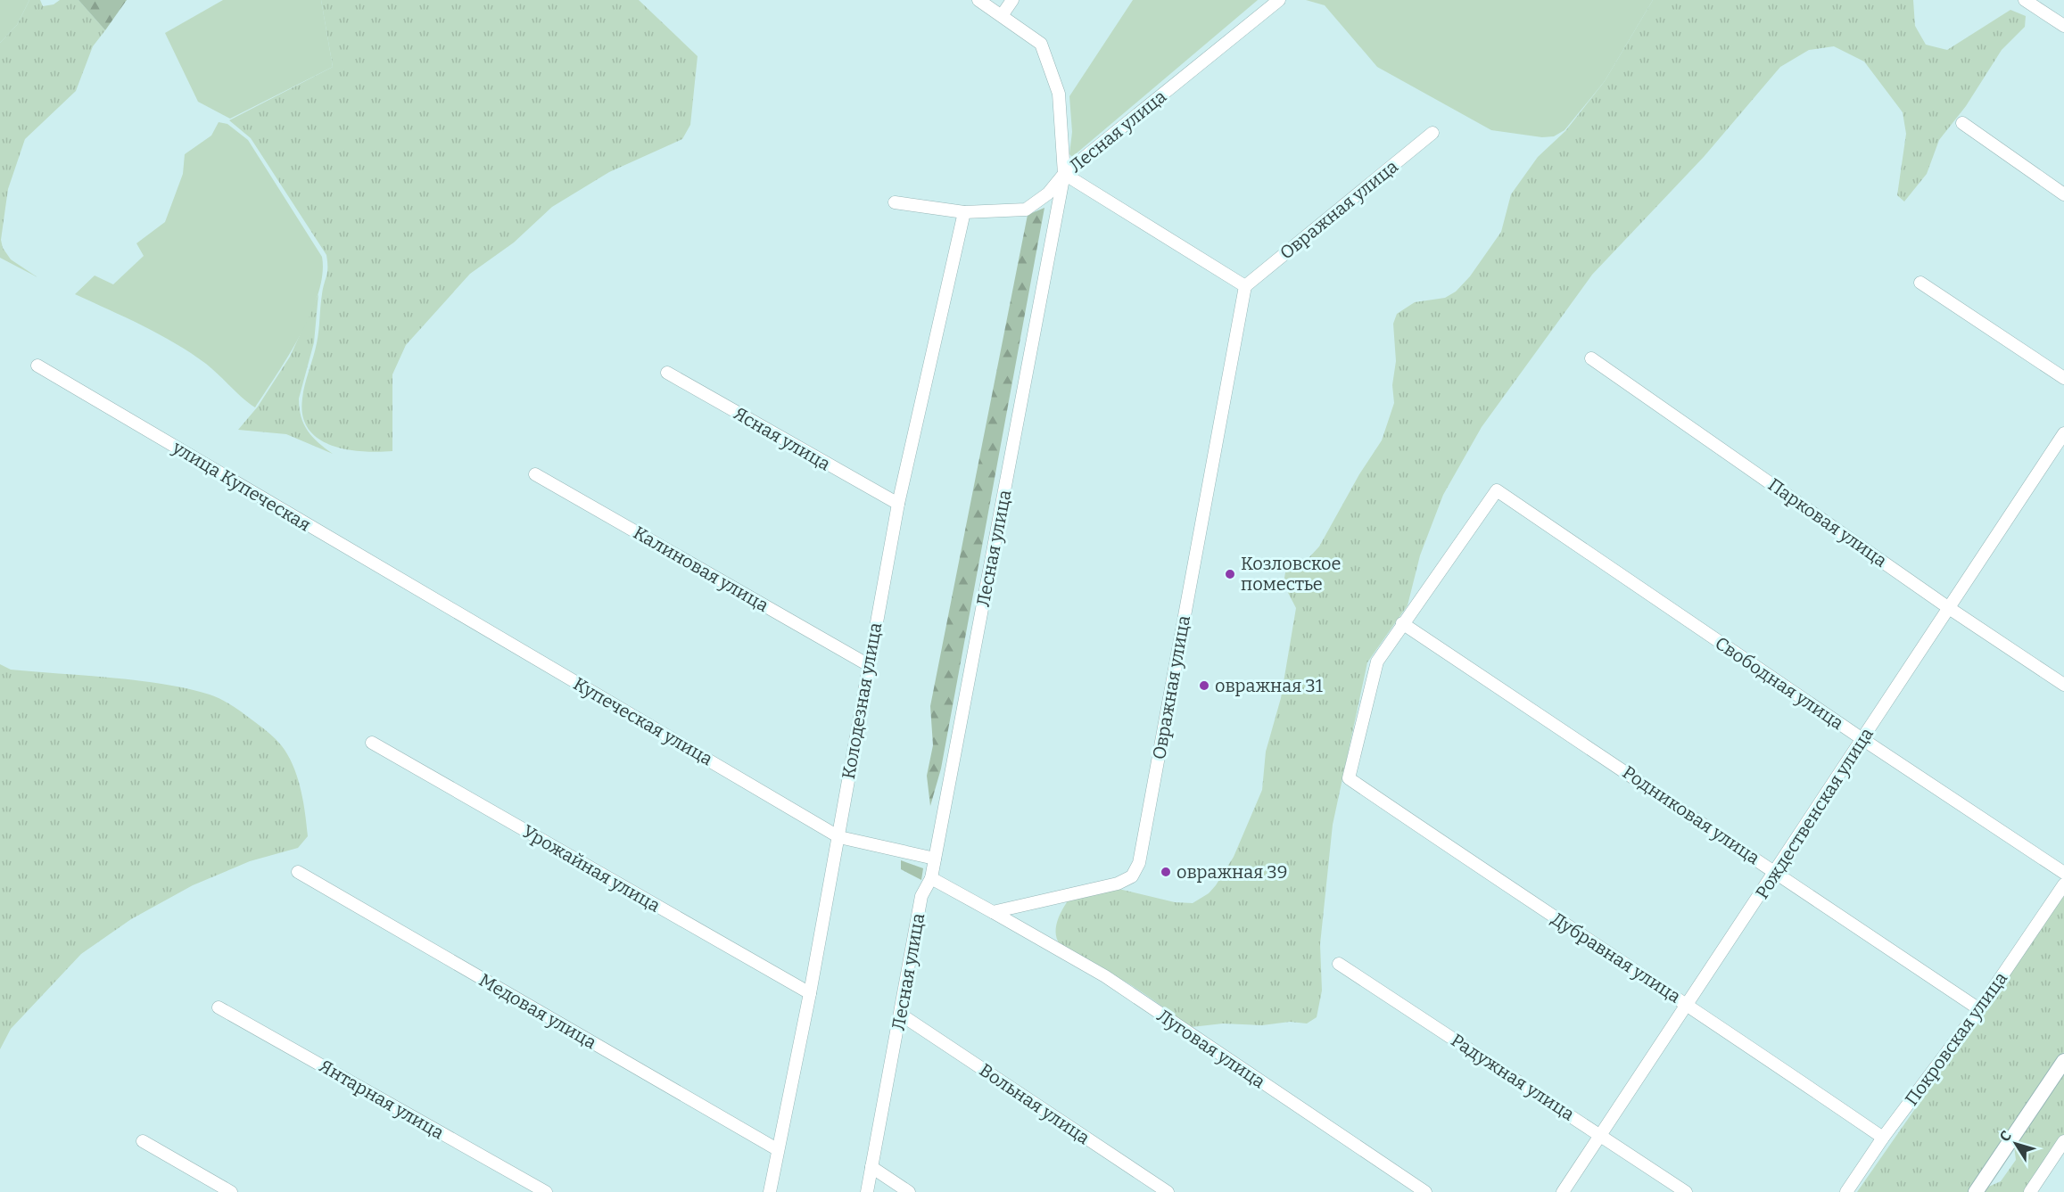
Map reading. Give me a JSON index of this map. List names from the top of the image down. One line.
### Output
{"streets":{"street":["Лесная улица","Овражная улица","Ясная улица","улица Купеческая","Парковая улица","Калиновая улица","Свободная улица","Колодезная улица","Купеческая улица","Рождественская улица","Родниковая улица","Урожайная улица","Дубравная улица","Медовая улица","Покровская улица","Луговая улица","Радужная улица","Янтарная улица","Вольная улица"]},"crossings":[["Лесная улица","Купеческая улица"],["Лесная улица","Вольная улица"],["Овражная улица","Луговая улица"],["Ясная улица","Колодезная улица"],["улица Купеческая","Купеческая улица"],["Парковая улица","Рождественская улица"],["Калиновая улица","Колодезная улица"],["Свободная улица","Рождественская улица"],["Свободная улица","Родниковая улица"],["Свободная улица","Дубравная улица"],["Колодезная улица","Купеческая улица"],["Колодезная улица","Урожайная улица"],["Колодезная улица","Медовая улица"],["Рождественская улица","Родниковая улица"],["Рождественская улица","Дубравная улица"],["Рождественская улица","Радужная улица"],["Родниковая улица","Дубравная улица"],["Родниковая улица","Покровская улица"],["Дубравная улица","Покровская улица"]],"places":["Козловское поместье","овражная 31","овражная 39"],"north":"top left"}
